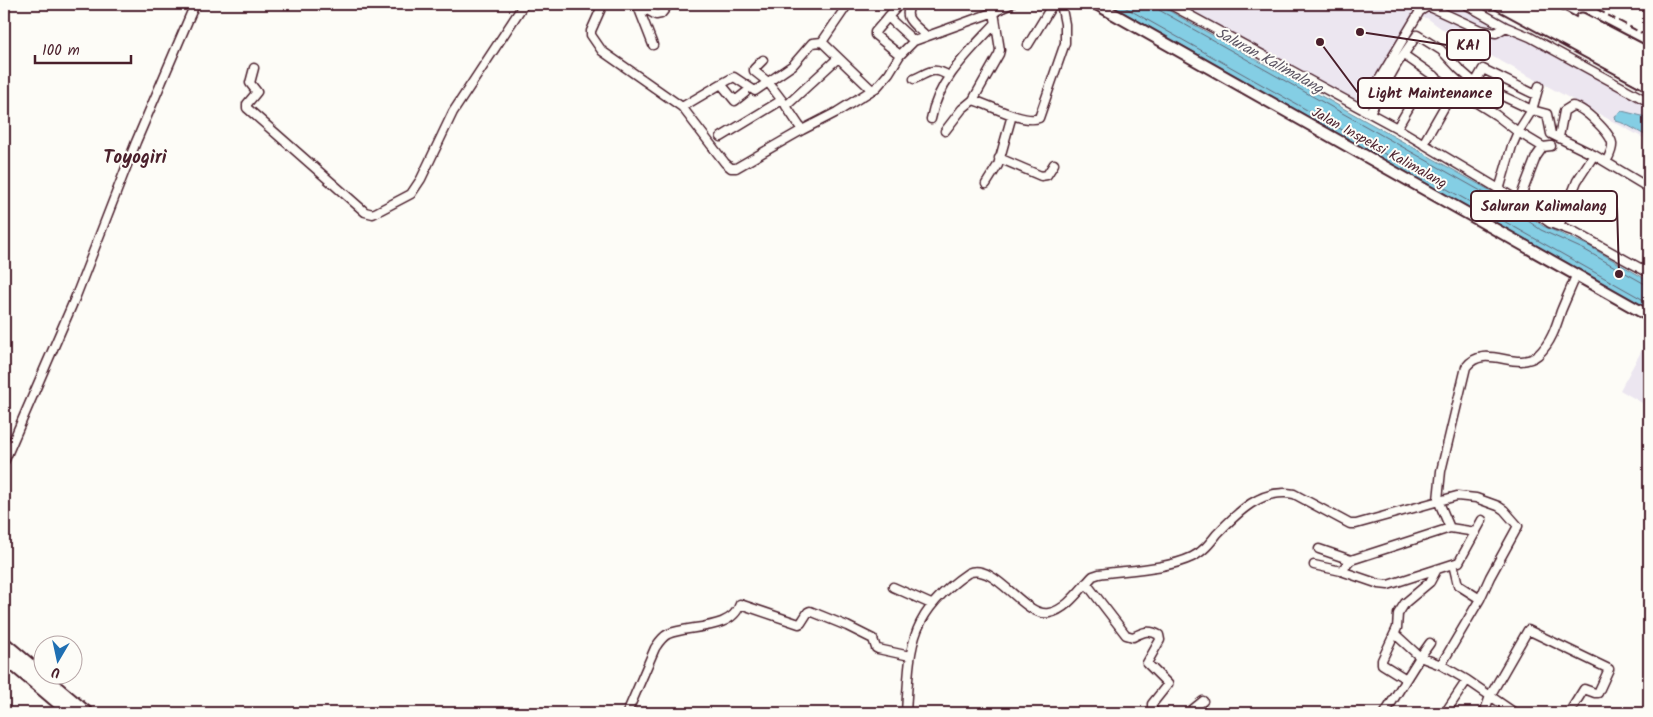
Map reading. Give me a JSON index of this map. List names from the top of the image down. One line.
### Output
{"streets":{"main road":["Jalan Inspeksi Kalimalang"]},"districts":["Toyogiri"],"water":["Saluran Kalimalang"],"places":["KAI","Light Maintenance","Saluran Kalimalang"],"scale_bar":"100 m","north":"bottom"}
